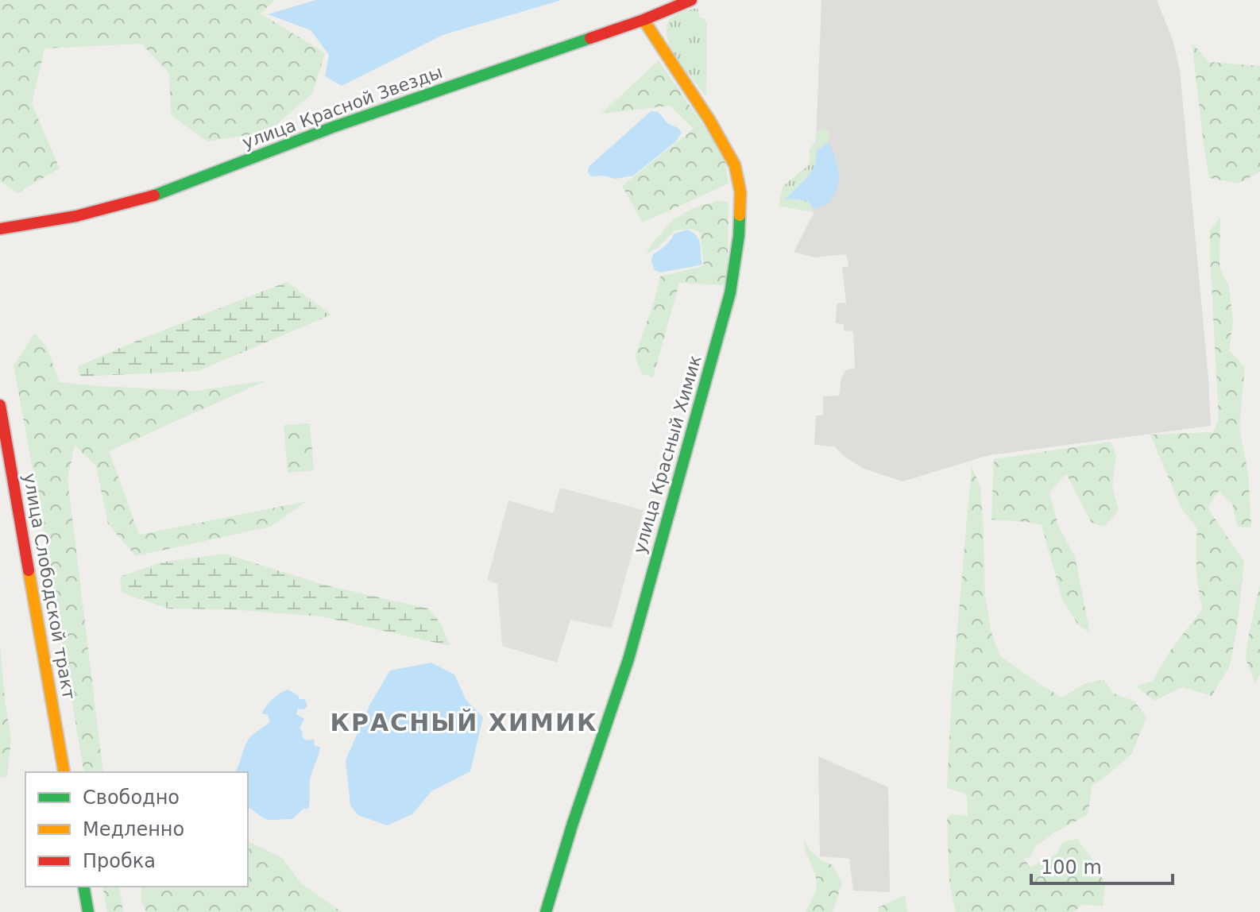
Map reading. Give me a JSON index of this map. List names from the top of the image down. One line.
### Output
{"streets":{"street":["улица Красной Звезды","улица Красный Химик","улица Слободской тракт"]},"crossings":[["улица Красной Звезды","улица Красный Химик"]],"districts":["КРАСНЫЙ ХИМИК"],"legend":["Свободно","Медленно","Пробка"],"scale_bar":"100 m"}
